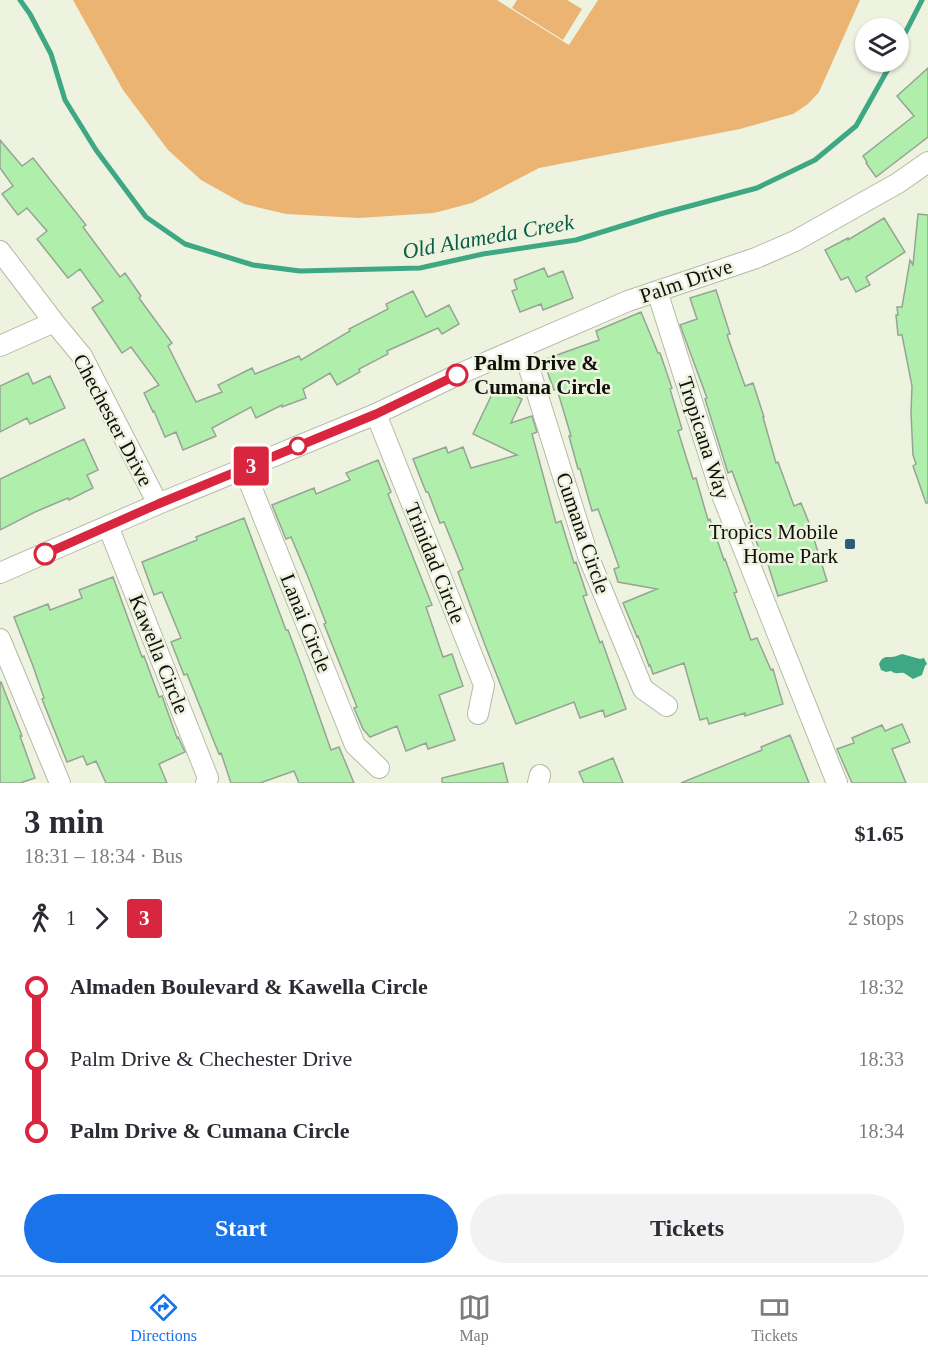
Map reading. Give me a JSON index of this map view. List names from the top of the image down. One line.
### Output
{"streets":{"street":["Palm Drive","Chechester Drive","Tropicana Way","Cumana Circle","Trinidad Circle","Lanai Circle","Kawella Circle"]},"crossings":[["Palm Drive","Chechester Drive"],["Palm Drive","Tropicana Way"],["Palm Drive","Cumana Circle"],["Palm Drive","Trinidad Circle"],["Palm Drive","Lanai Circle"],["Palm Drive","Kawella Circle"]],"water":["Old Alameda Creek"],"places":{"other":["Palm Drive & Cumana Circle"],"transit":["Tropics Mobile Home Park"]},"lines":["bus line 3"],"page":{"on_map":"3","heading":["3 min","18:31 – 18:34 · Bus","$1.65"],"legs":["1","3","2 stops"],"list":[{"name":"Almaden Boulevard & Kawella Circle","value":"18:32"},{"name":"Palm Drive & Chechester Drive","value":"18:33"},{"name":"Palm Drive & Cumana Circle","value":"18:34"}],"buttons":["Start","Tickets"],"tabs":["Directions","Map","Tickets"]}}
